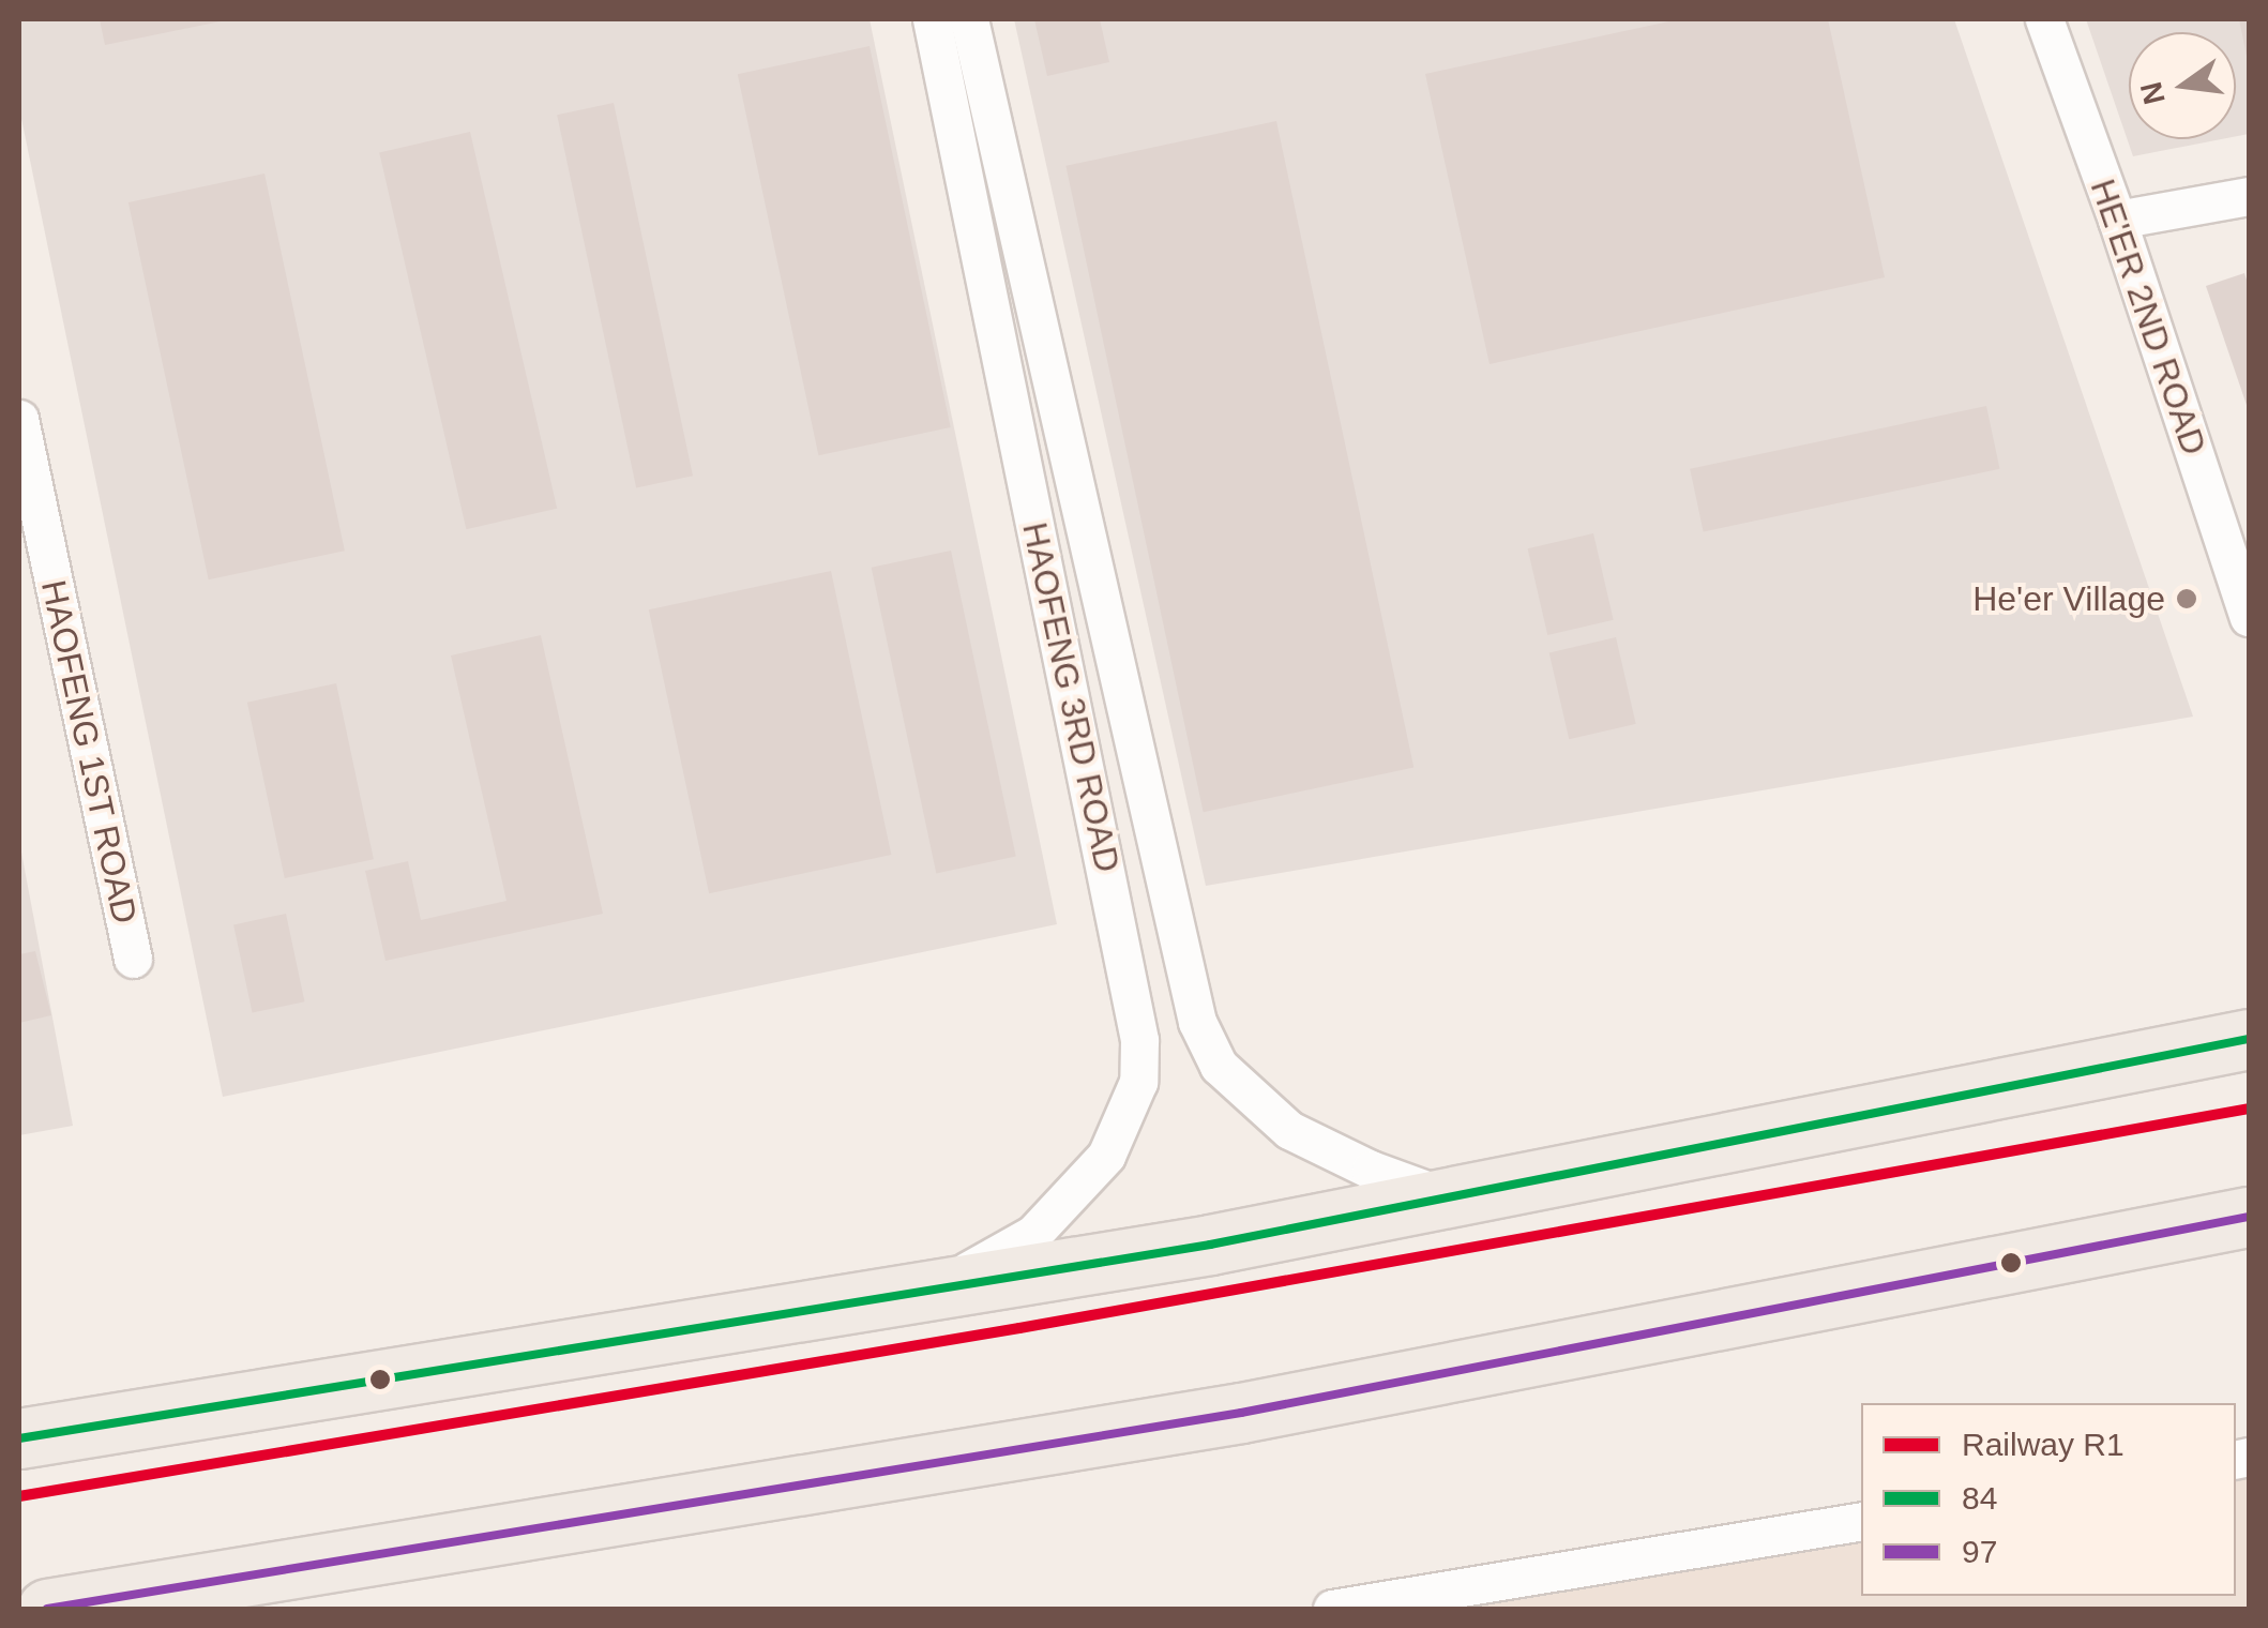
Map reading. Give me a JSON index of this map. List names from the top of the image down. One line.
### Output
{"streets":{"street":["HE'ER 2ND ROAD","HAOFENG 3RD ROAD","HAOFENG 1ST ROAD"]},"places":["He'er Village"],"lines":["transit line 84","rail line R1","transit line 97"],"legend":["Railway R1","84","97"],"north":"left"}
